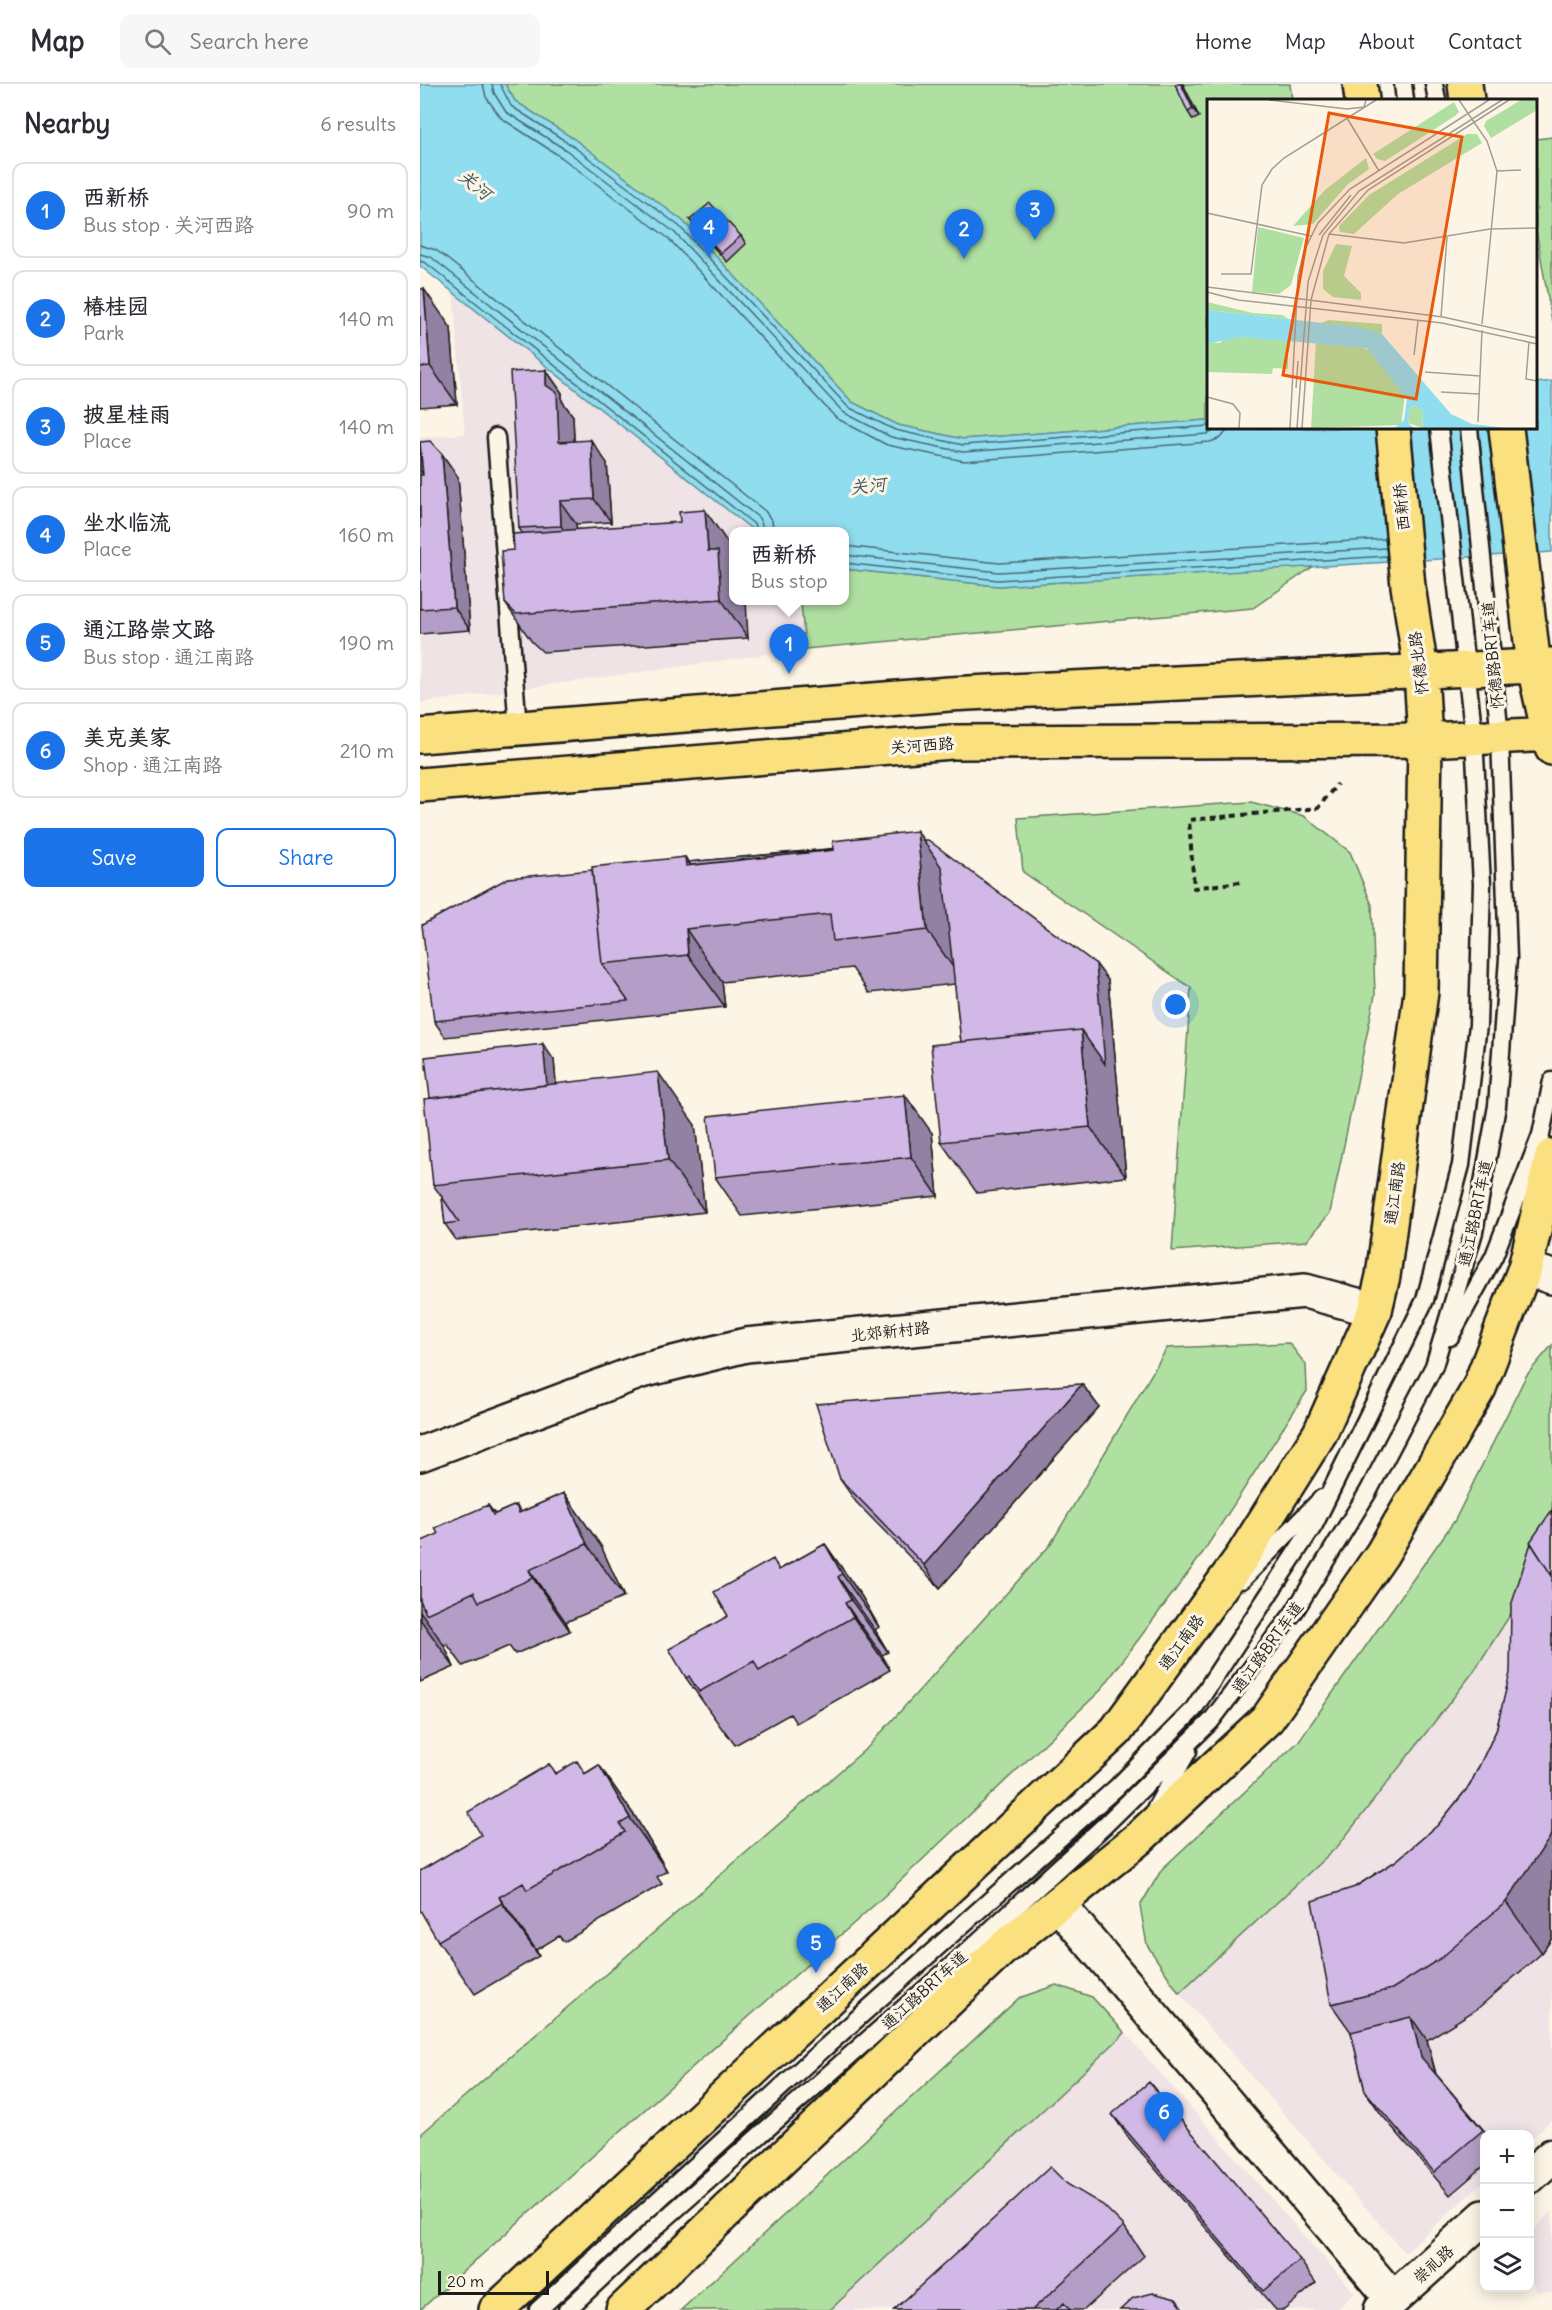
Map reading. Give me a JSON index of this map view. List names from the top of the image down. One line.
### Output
{"streets":{"main road":["西新桥","怀德北路","关河西路","通江南路"],"street":["北郊新村路","崇礼路"],"lane":["怀德路BRT车道","通江路BRT车道"]},"crossings":[["西新桥","怀德北路"],["怀德路BRT车道","关河西路"],["怀德路BRT车道","通江路BRT车道"],["怀德北路","关河西路"],["怀德北路","通江南路"],["关河西路","通江南路"],["关河西路","通江路BRT车道"],["通江南路","北郊新村路"]],"water":["关河"],"scale_bar":"20 m","page":{"header":"Map","search":"Search here","nav":["Home","Map","About","Contact"],"heading":["Nearby","6 results"],"list":[{"mark":"1","name":"西新桥","note":"Bus stop · 关河西路","value":"90 m"},{"mark":"2","name":"椿桂园","note":"Park","value":"140 m"},{"mark":"3","name":"披星桂雨","note":"Place","value":"140 m"},{"mark":"4","name":"坐水临流","note":"Place","value":"160 m"},{"mark":"5","name":"通江路崇文路","note":"Bus stop · 通江南路","value":"190 m"},{"mark":"6","name":"美克美家","note":"Shop · 通江南路","value":"210 m"}],"pins":["3","4","2","1","5","6"],"popup":["西新桥","Bus stop"],"buttons":["Save","Share"],"map_buttons":["+","−"],"scale":"20 m"}}
